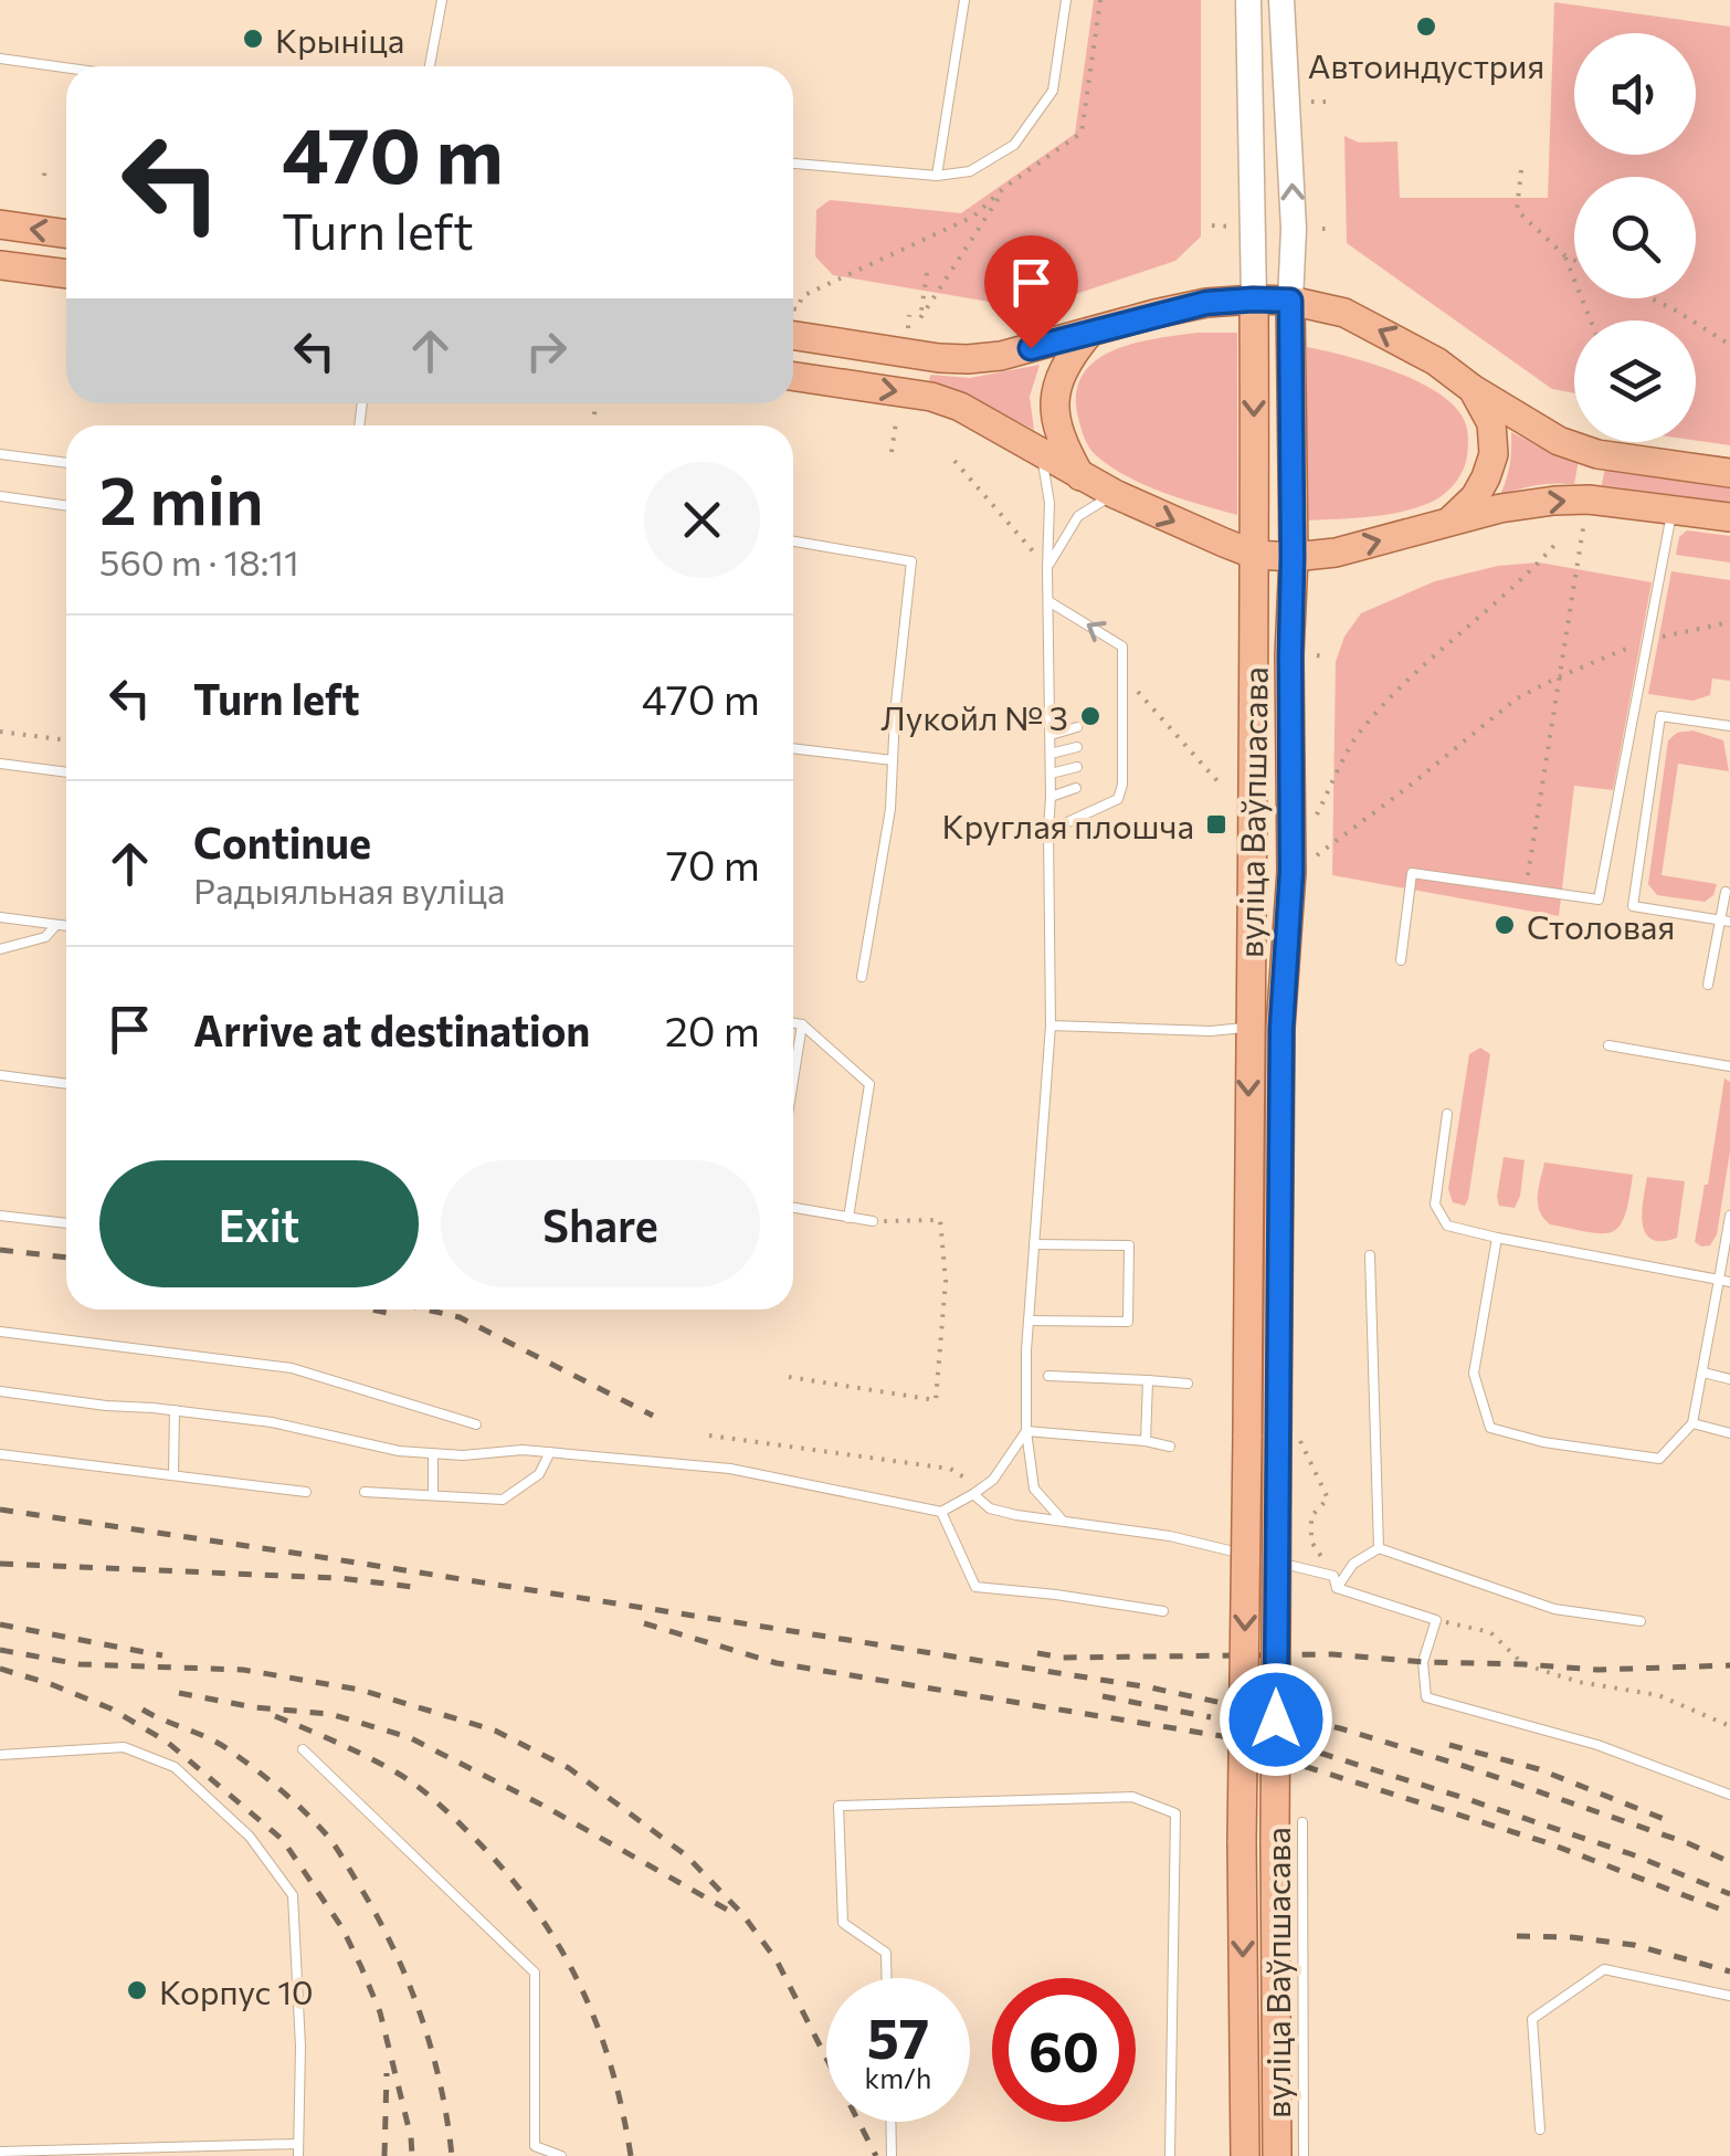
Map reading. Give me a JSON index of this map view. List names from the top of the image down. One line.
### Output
{"streets":{"main road":["вуліца Ваўпшасава"]},"places":{"other":["Автоиндустрия","Крыніца","Лукойл № 3","Столовая","Корпус 10"],"transit":["Круглая плошча"]},"page":{"turn":["470 m","Turn left"],"heading":["2 min","560 m · 18:11"],"list":[{"name":"Turn left","value":"470 m"},{"name":"Continue","note":"Радыяльная вуліца","value":"70 m"},{"name":"Arrive at destination","value":"20 m"}],"buttons":["Exit","Share"],"speed":"57 km/h","limit":"60"}}
